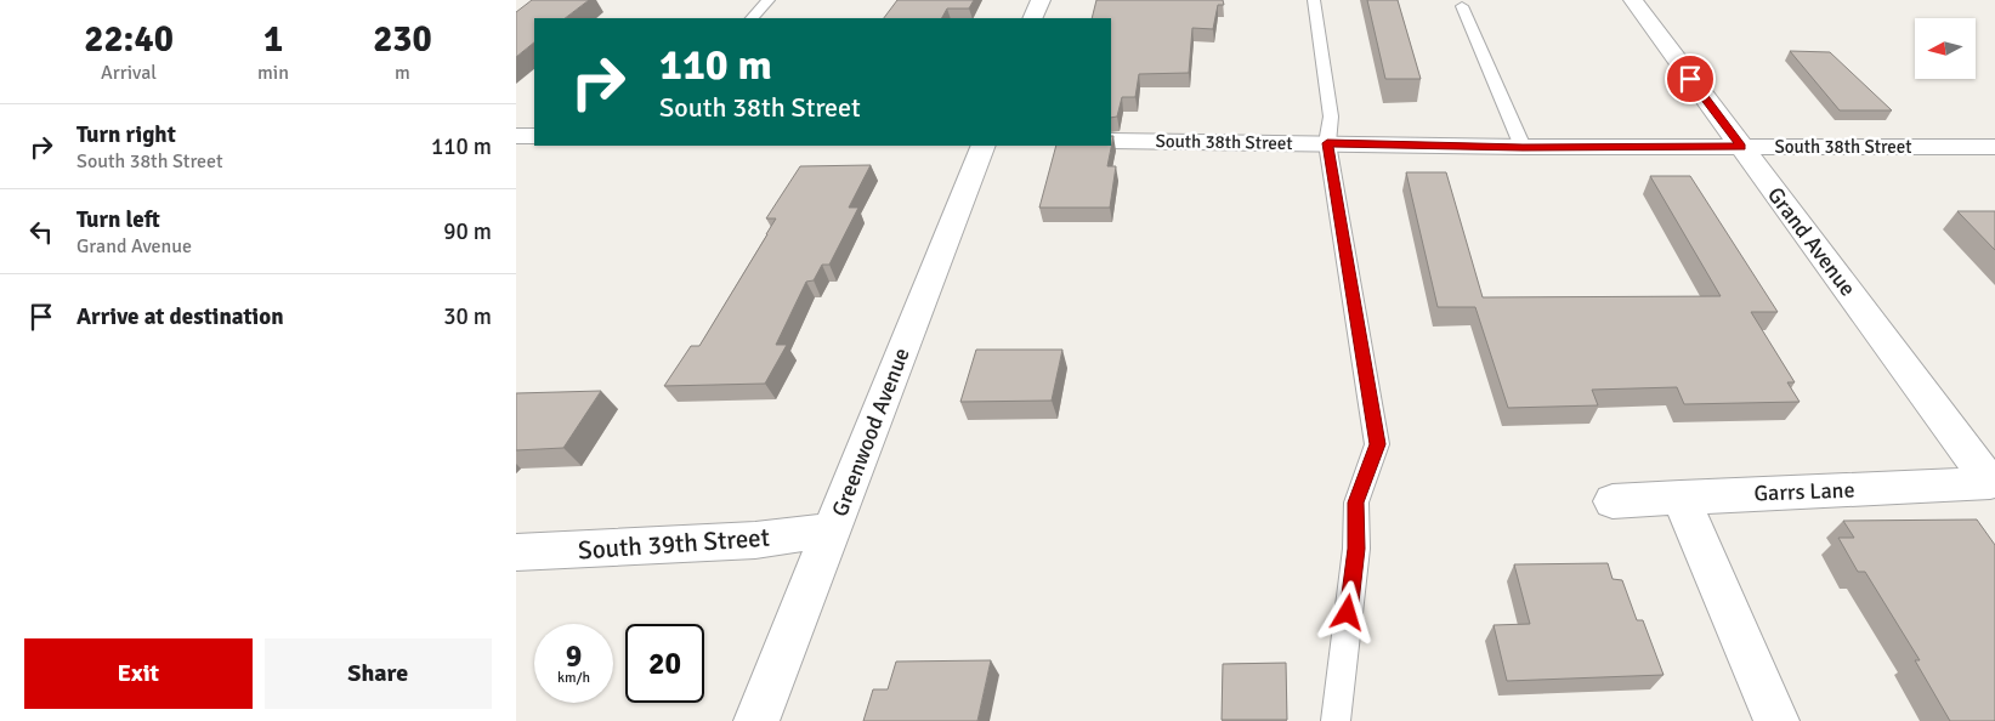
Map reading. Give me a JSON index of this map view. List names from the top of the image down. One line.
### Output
{"streets":{"street":["South 38th Street","Grand Avenue","Greenwood Avenue","Garrs Lane","South 39th Street"]},"crossings":[["South 38th Street","Grand Avenue"],["Grand Avenue","Garrs Lane"],["Greenwood Avenue","South 39th Street"]],"north":"left","page":{"eta":["22:40","Arrival","1","min","230","m"],"turn":["110 m","South 38th Street"],"list":[{"name":"Turn right","note":"South 38th Street","value":"110 m"},{"name":"Turn left","note":"Grand Avenue","value":"90 m"},{"name":"Arrive at destination","value":"30 m"}],"speed":"9 km/h","limit":"20","buttons":["Exit","Share"]}}
